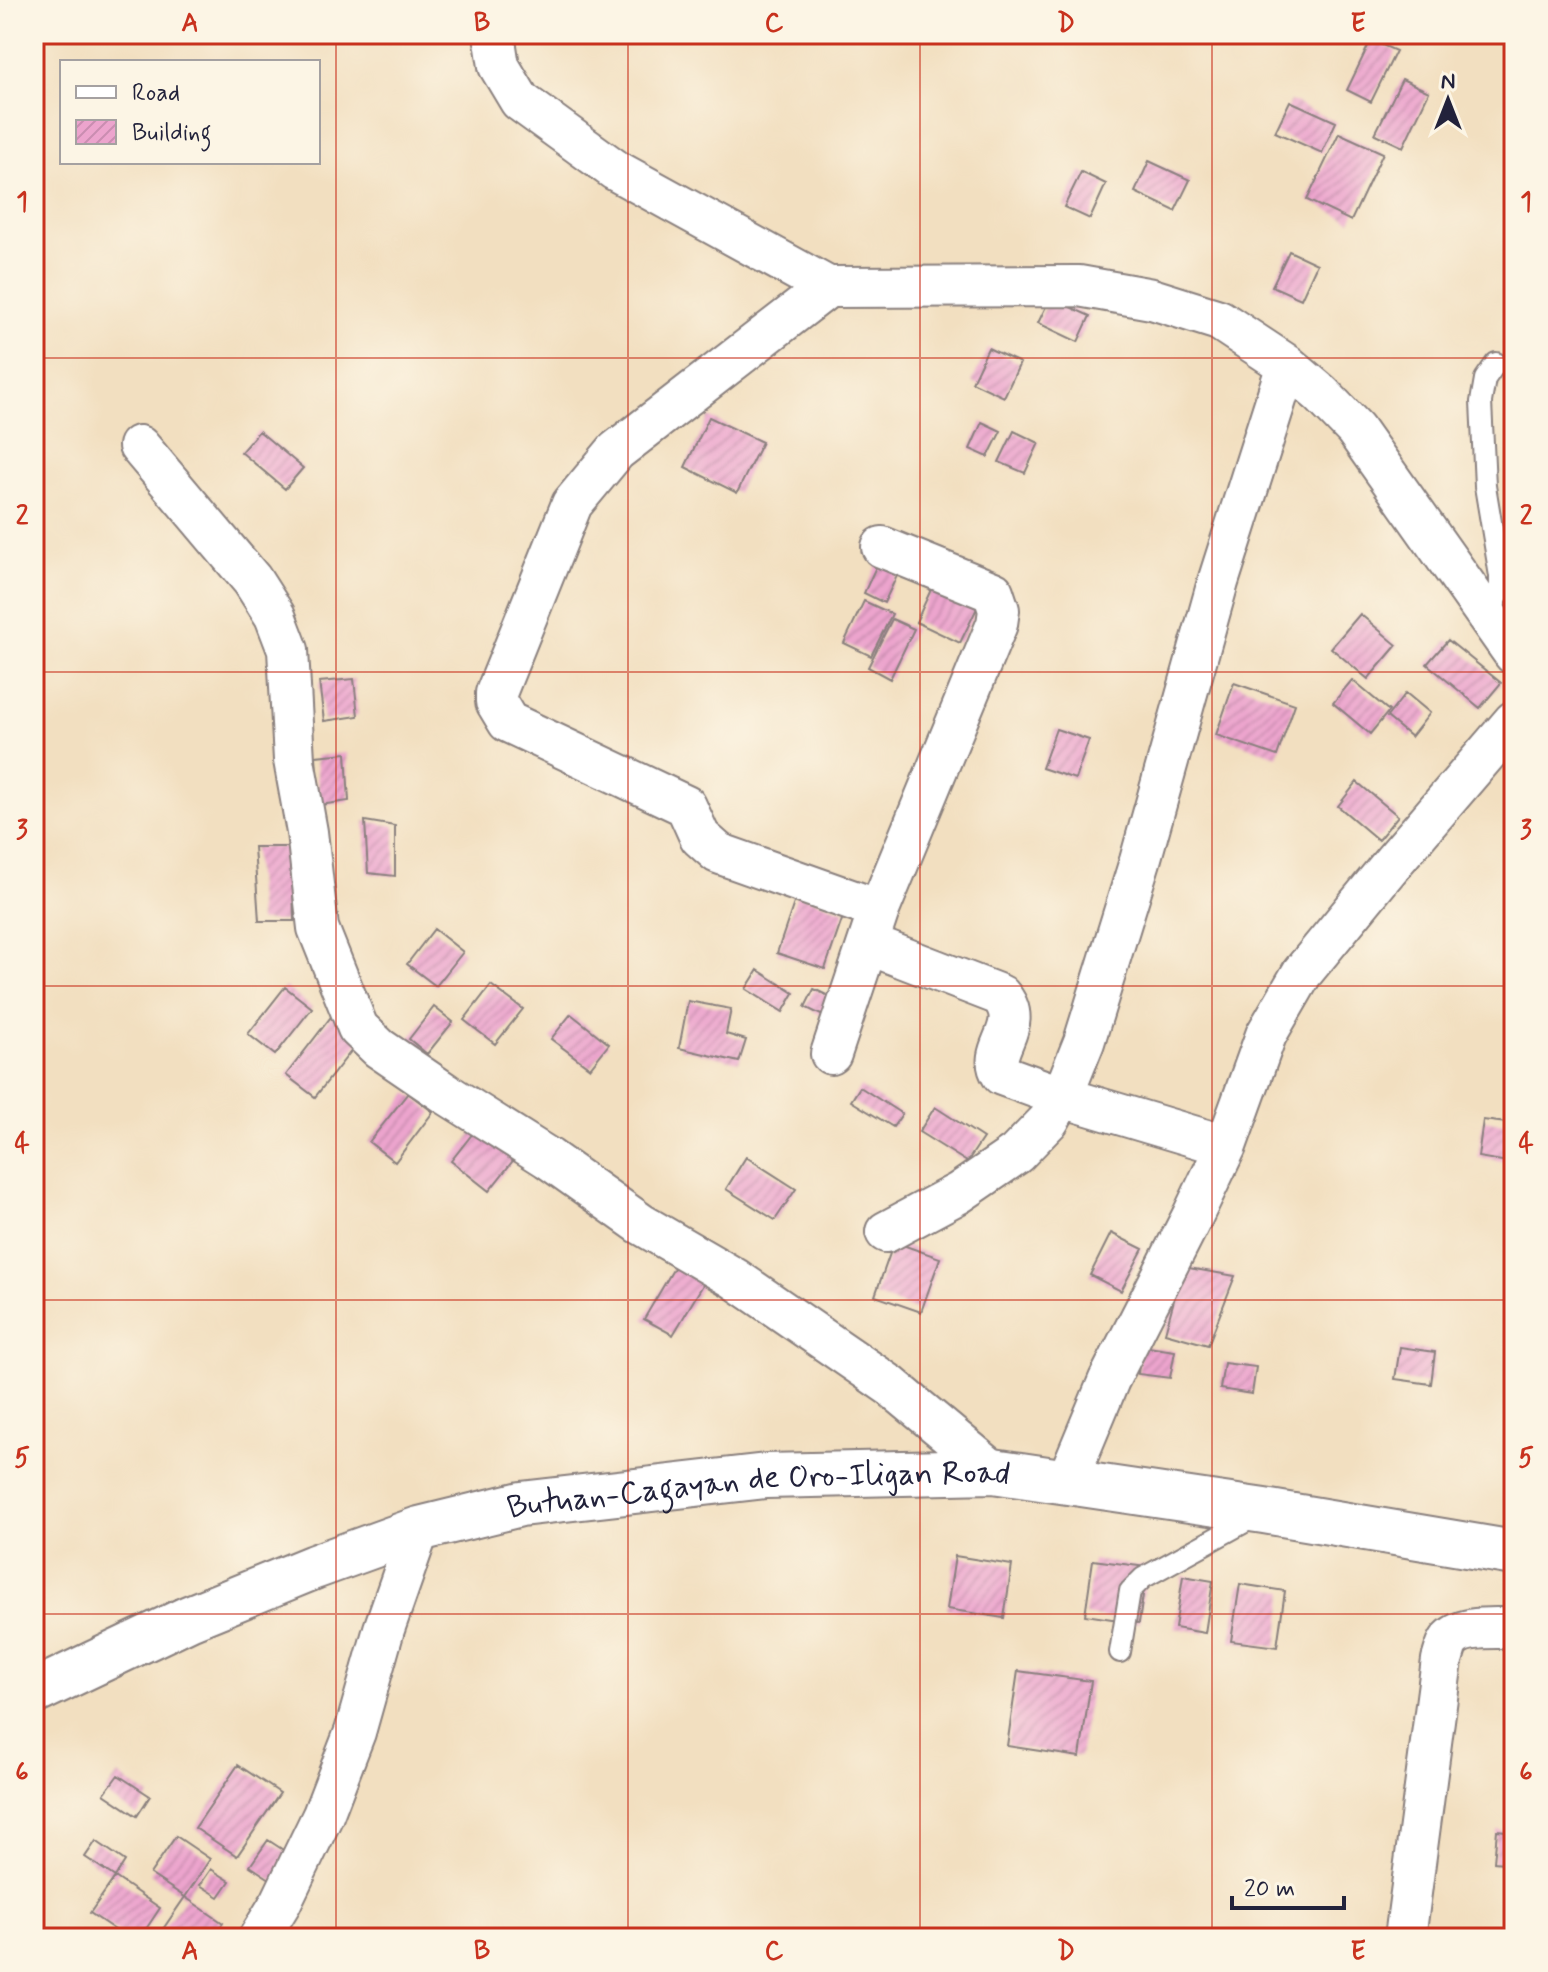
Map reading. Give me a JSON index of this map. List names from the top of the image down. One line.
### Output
{"streets":{"highway":["Butuan-Cagayan de Oro-Iligan Road"]},"legend":["Road","Building"],"scale_bar":"20 m","north":"top","grid":{"columns":["A","B","C","D","E"],"rows":["1","2","3","4","5","6"]}}
